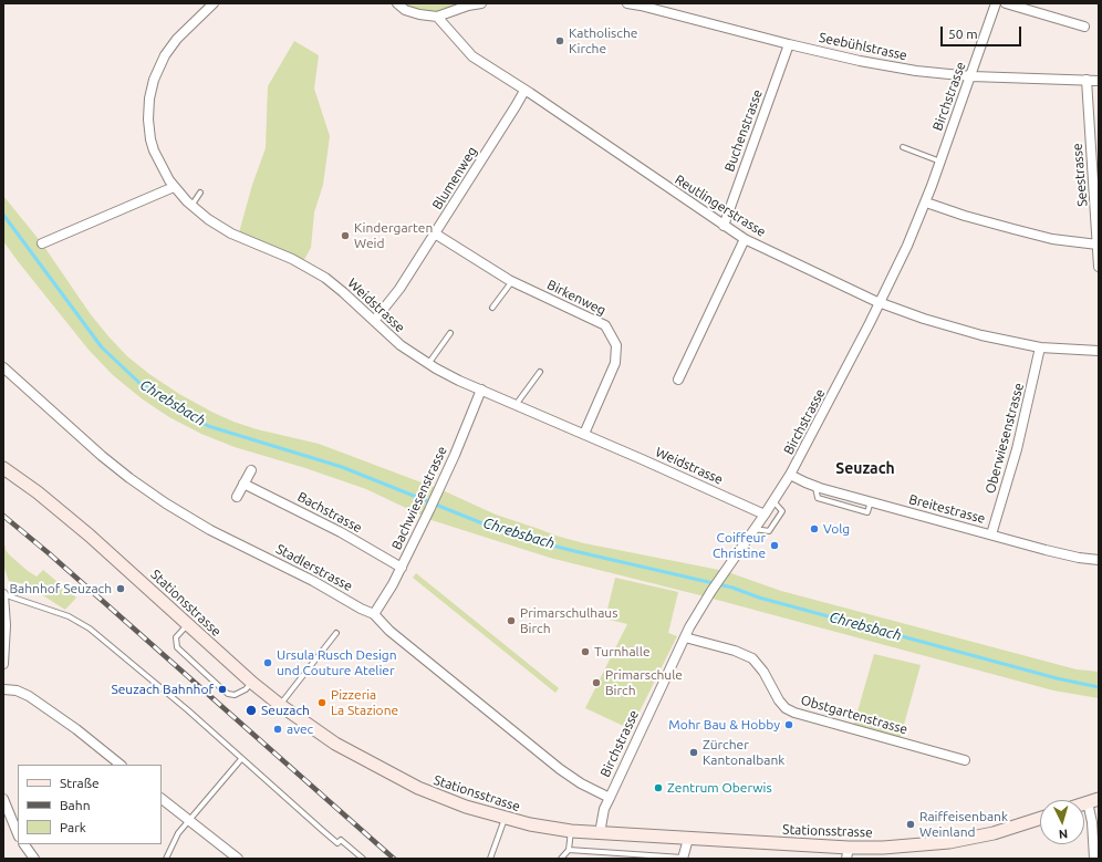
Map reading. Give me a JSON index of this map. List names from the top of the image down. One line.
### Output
{"streets":{"main road":["Stationsstrasse"],"street":["Seebühlstrasse","Birchstrasse","Buchenstrasse","Seestrasse","Blumenweg","Reutlingerstrasse","Birkenweg","Weidstrasse","Oberwiesenstrasse","Bachwiesenstrasse","Breitestrasse","Bachstrasse","Stadlerstrasse","Obstgartenstrasse"]},"crossings":[["Seebühlstrasse","Birchstrasse"],["Seebühlstrasse","Buchenstrasse"],["Seebühlstrasse","Seestrasse"],["Birchstrasse","Reutlingerstrasse"],["Birchstrasse","Weidstrasse"],["Birchstrasse","Breitestrasse"],["Birchstrasse","Stadlerstrasse"],["Birchstrasse","Stationsstrasse"],["Birchstrasse","Obstgartenstrasse"],["Buchenstrasse","Reutlingerstrasse"],["Blumenweg","Reutlingerstrasse"],["Blumenweg","Birkenweg"],["Blumenweg","Weidstrasse"],["Reutlingerstrasse","Oberwiesenstrasse"],["Birkenweg","Weidstrasse"],["Weidstrasse","Bachwiesenstrasse"],["Oberwiesenstrasse","Breitestrasse"],["Bachwiesenstrasse","Bachstrasse"],["Bachwiesenstrasse","Stadlerstrasse"]],"districts":["Seuzach"],"water":["Chrebsbach"],"places":["Katholische Kirche","Kindergarten Weid","Volg","Coiffeur Christine","Bahnhof Seuzach","Primarschulhaus Birch","Turnhalle","Ursula Rusch Design und Couture Atelier","Primarschule Birch","Seuzach Bahnhof","Pizzeria La Stazione","Seuzach","Mohr Bau & Hobby","avec","Zürcher Kantonalbank","Zentrum Oberwis","Raiffeisenbank Weinland"],"legend":["Straße","Bahn","Park"],"scale_bar":"50 m","north":"bottom"}
